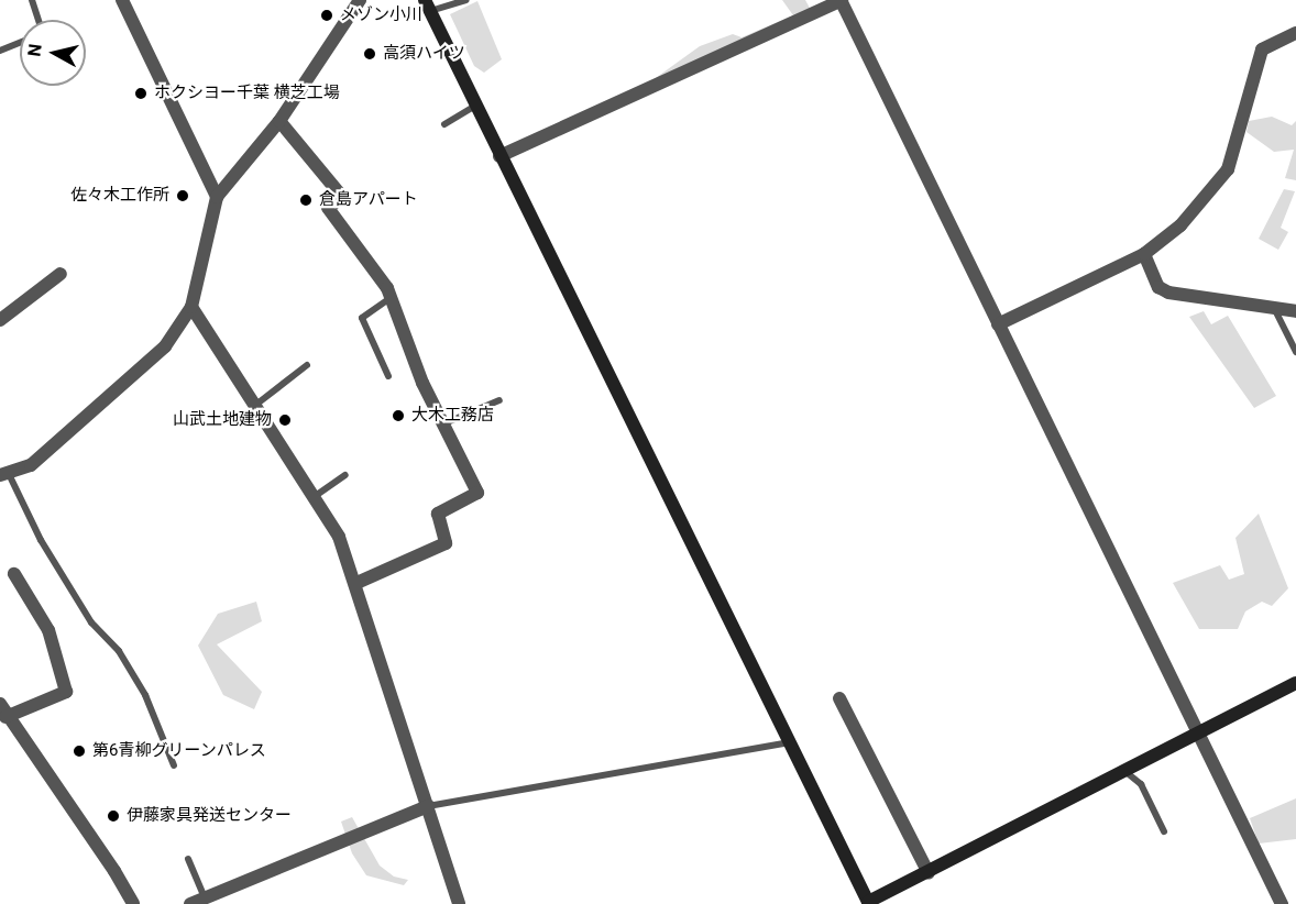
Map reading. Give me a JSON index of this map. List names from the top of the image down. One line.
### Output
{"places":["メゾン小川","高須ハイツ","ホクシヨー千葉 横芝工場","佐々木工作所","倉島アパート","大木工務店","山武土地建物","第6青柳グリーンパレス","伊藤家具発送センター"],"north":"left"}
